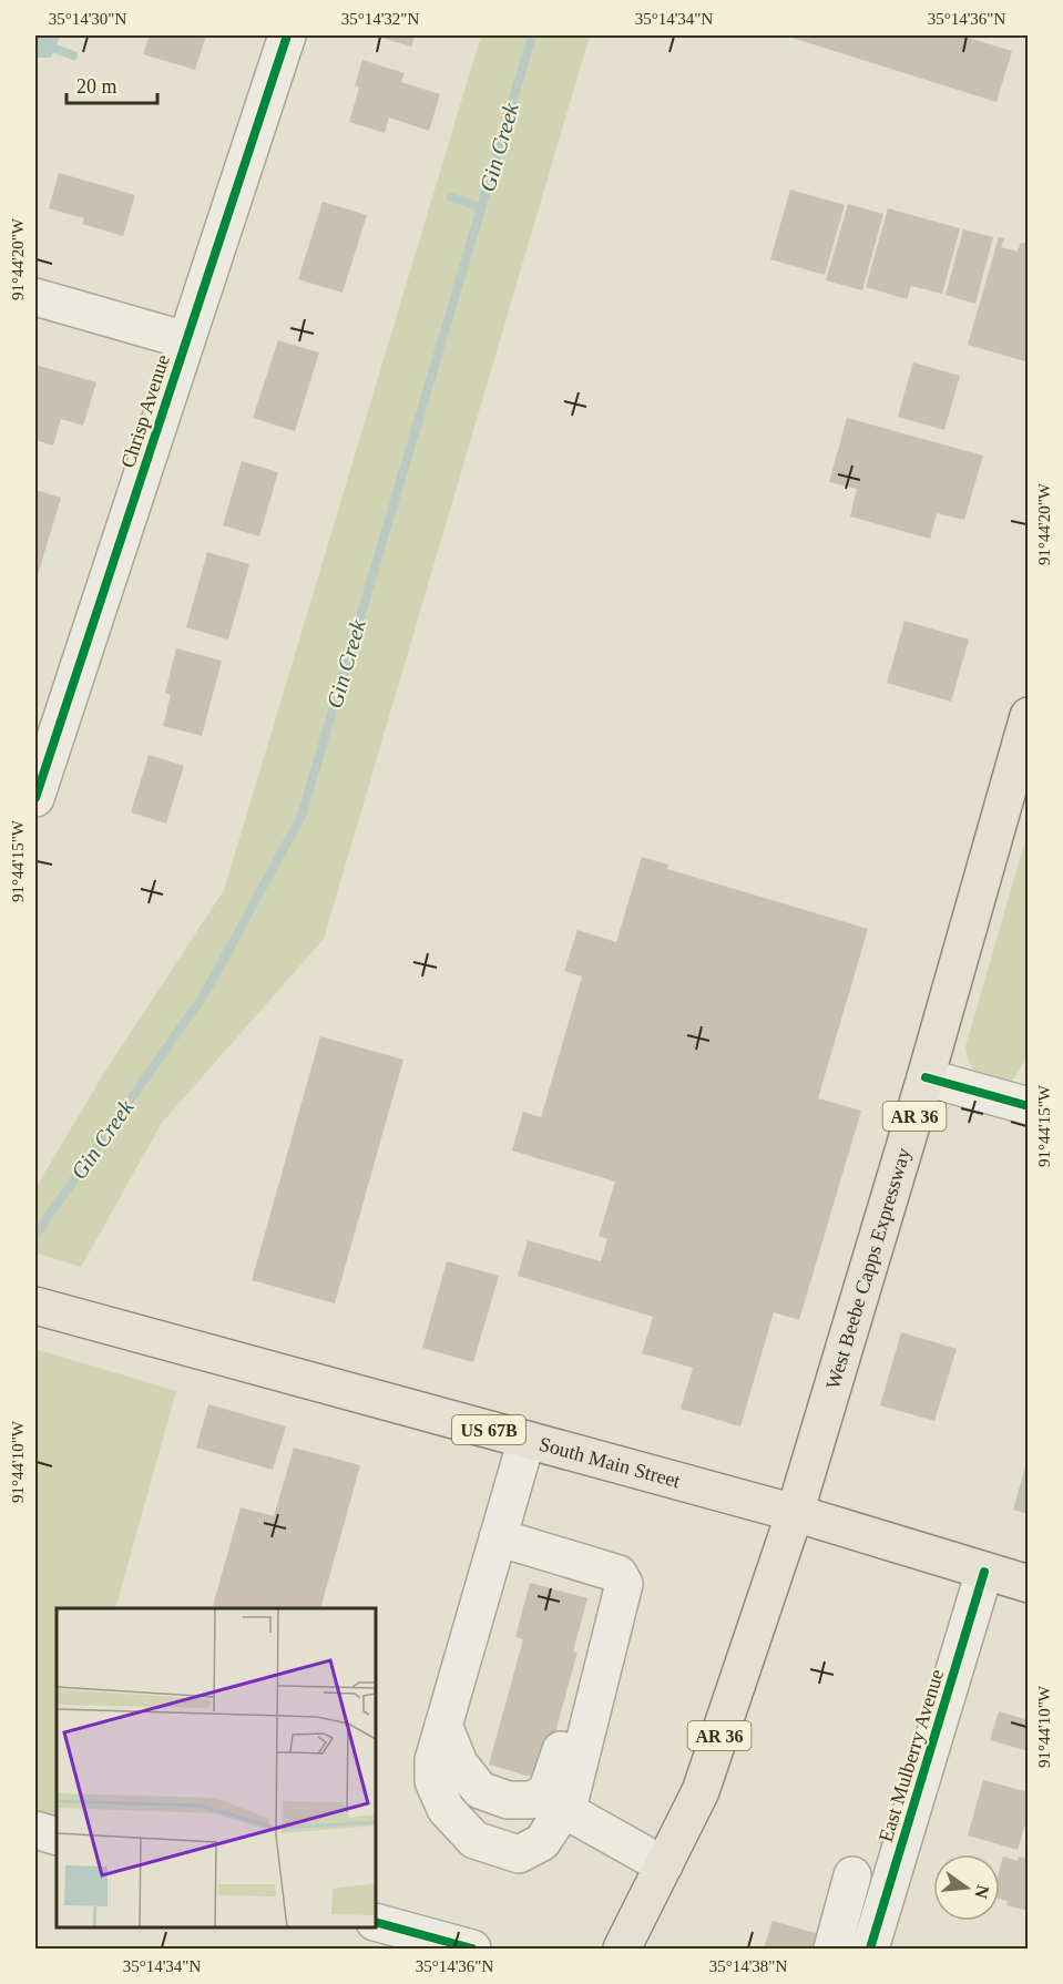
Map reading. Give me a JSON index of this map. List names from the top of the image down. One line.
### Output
{"streets":{"main road":["AR 36","West Beebe Capps Expressway","US 67B","South Main Street"],"street":["Chrisp Avenue","East Mulberry Avenue"]},"crossings":[["AR 36","West Beebe Capps Expressway"],["AR 36","South Main Street"],["West Beebe Capps Expressway","South Main Street"],["South Main Street","East Mulberry Avenue"]],"water":["Gin Creek"],"scale_bar":"20 m","north":"right","coordinates":["35°14'30\"N","35°14'32\"N","35°14'34\"N","35°14'36\"N","91°44'20\"W","91°44'15\"W","91°44'10\"W","35°14'38\"N"]}
